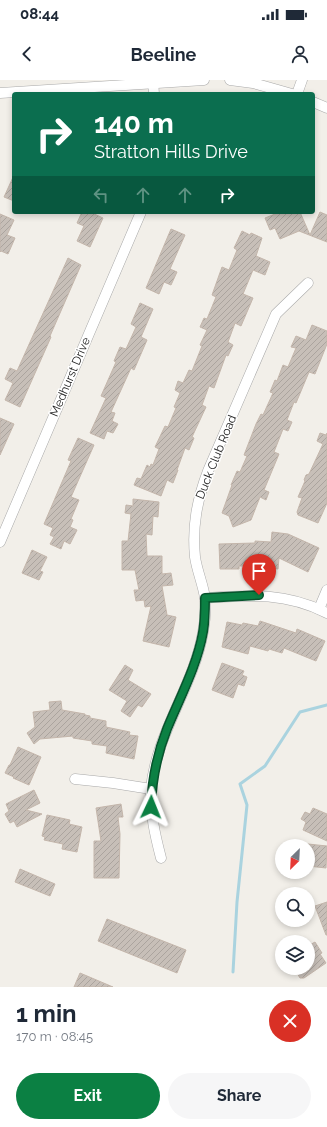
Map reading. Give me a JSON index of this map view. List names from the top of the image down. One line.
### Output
{"streets":{"street":["Medhurst Drive","Duck Club Road"]},"north":"bottom left","page":{"status":"08:44","header":"Beeline","turn":["140 m","Stratton Hills Drive"],"heading":["1 min","170 m · 08:45"],"buttons":["Exit","Share"]}}
